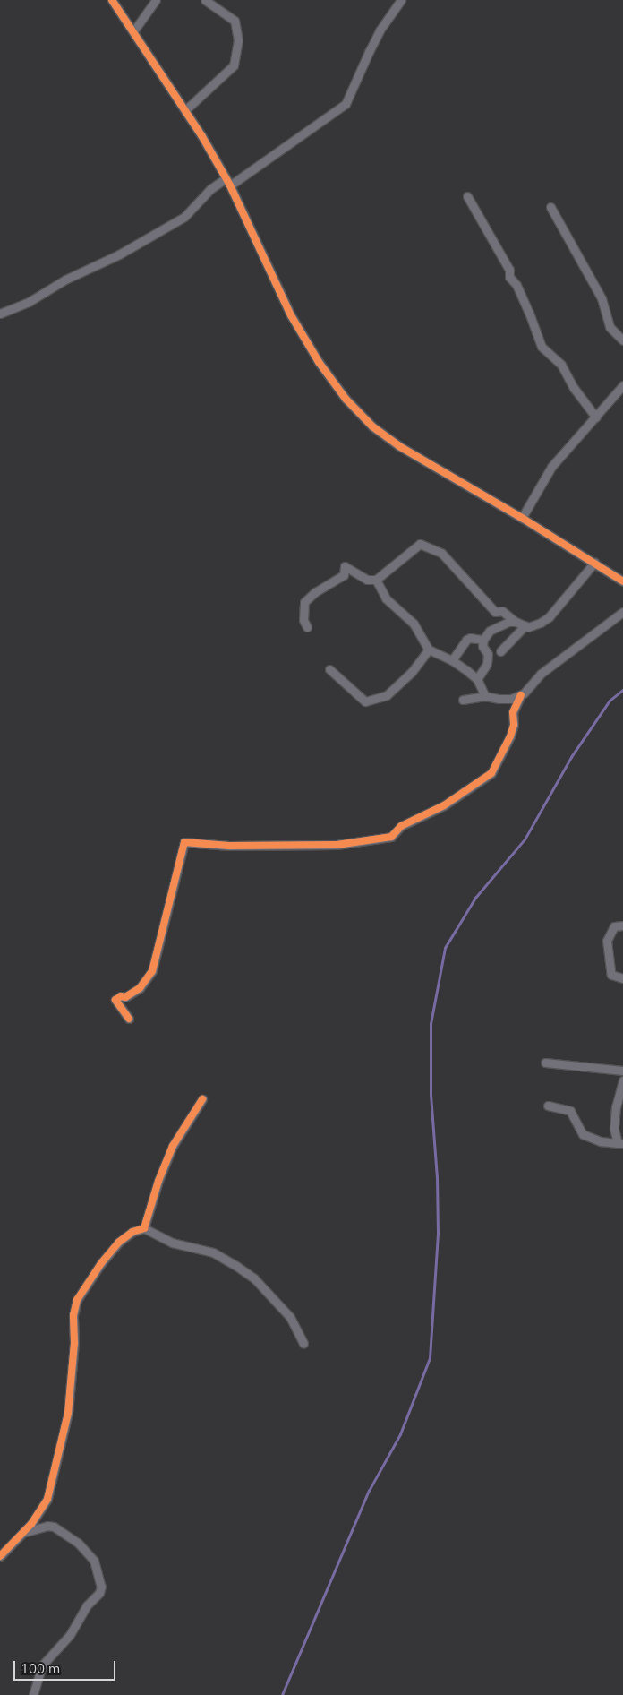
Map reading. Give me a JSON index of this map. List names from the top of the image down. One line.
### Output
{"scale_bar":"100 m"}
